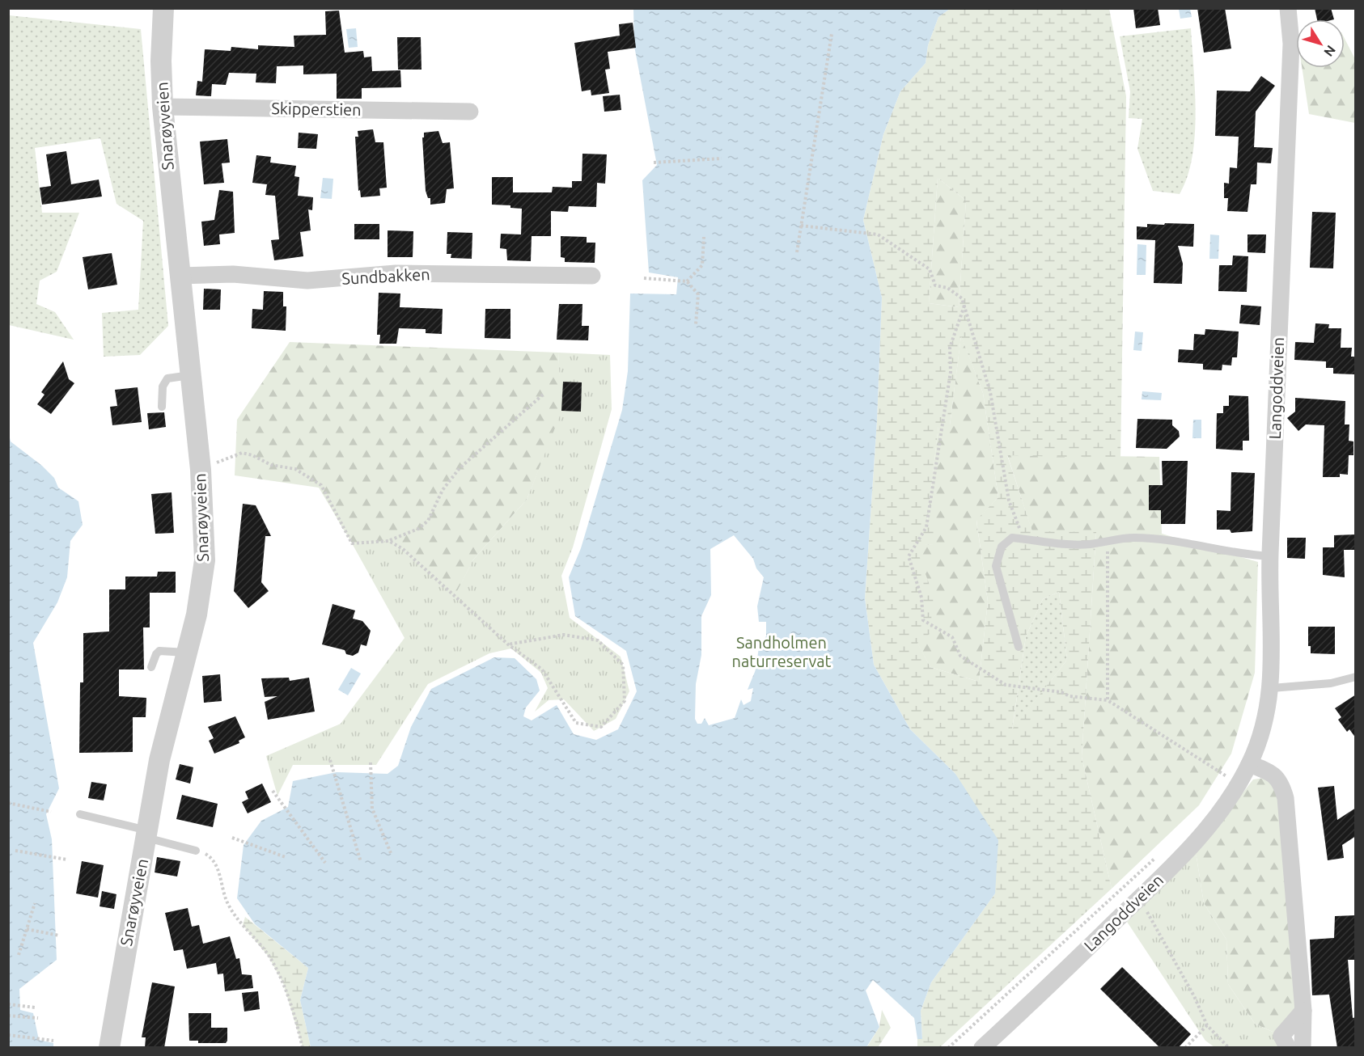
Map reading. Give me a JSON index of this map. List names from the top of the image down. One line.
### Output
{"streets":{"street":["Skipperstien","Snarøyveien","Sundbakken","Langoddveien"]},"crossings":[["Skipperstien","Snarøyveien"],["Snarøyveien","Sundbakken"]],"parks":["Sandholmen naturreservat"],"north":"bottom right"}
